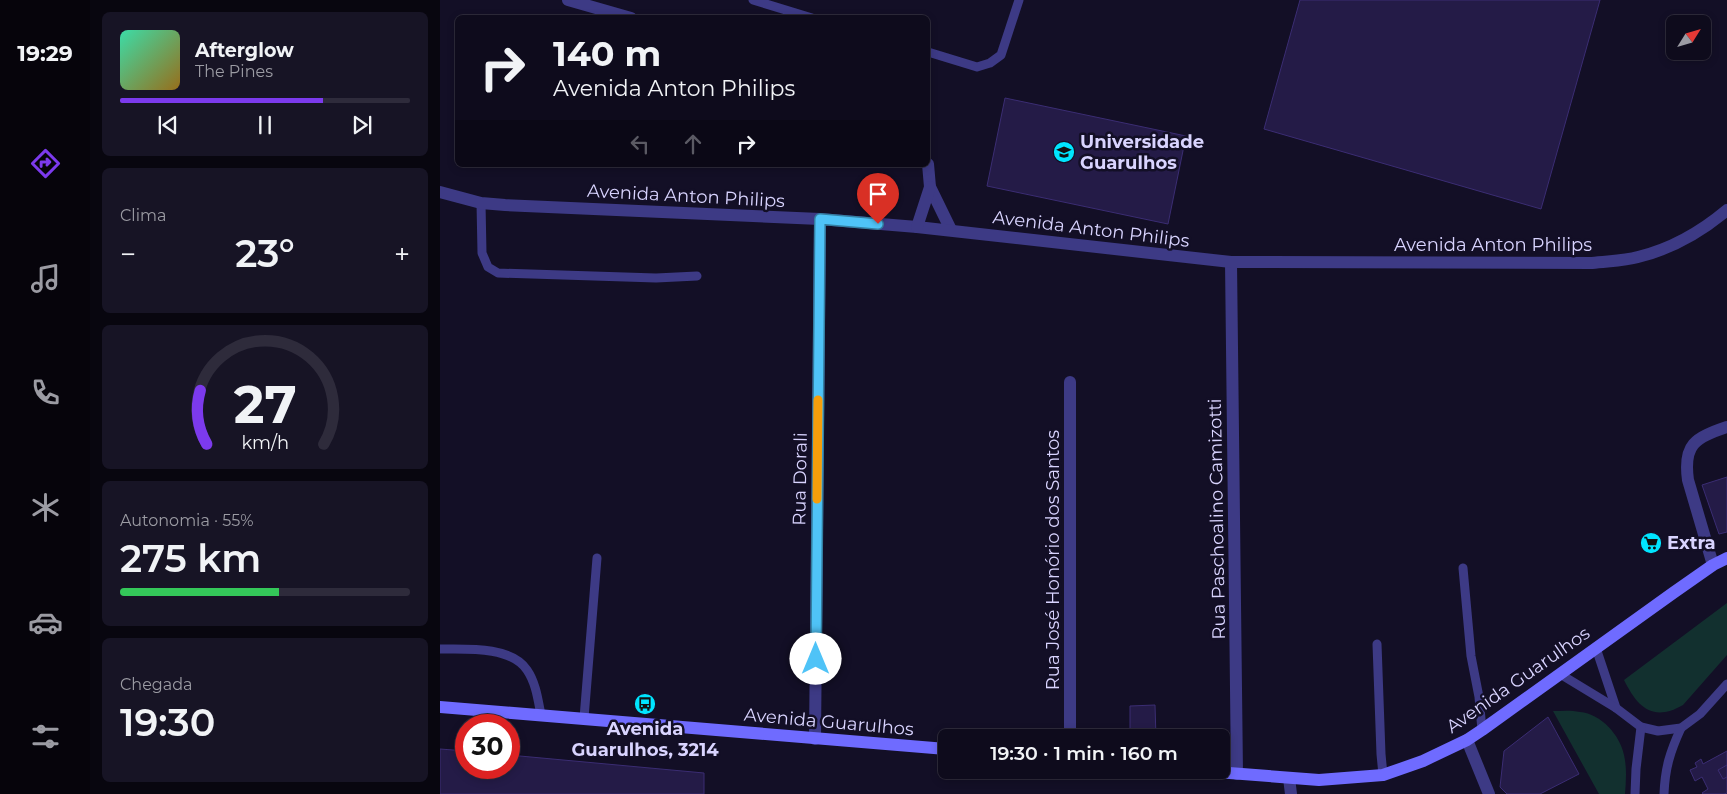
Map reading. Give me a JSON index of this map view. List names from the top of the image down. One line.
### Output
{"streets":{"main road":["Avenida Guarulhos"],"street":["Avenida Anton Philips","Rua Dorali","Rua Paschoalino Camizotti","Rua José Honório dos Santos"]},"crossings":[["Avenida Anton Philips","Rua Dorali"],["Avenida Anton Philips","Rua Paschoalino Camizotti"],["Rua Dorali","Avenida Guarulhos"],["Rua Paschoalino Camizotti","Avenida Guarulhos"]],"places":{"school or university":["Universidade Guarulhos"],"supermarket":["Extra"],"bus stop":["Avenida Guarulhos, 3214"]},"north":"top right","page":{"tabs":"19:29","turn":["140 m","Avenida Anton Philips"],"song":["Afterglow","The Pines"],"tile":["Clima",["Autonomia · 55%","275 km"],["Chegada","19:30"]],"heat":["−","23°","+"],"limit":"30","trip":"19:30 · 1 min · 160 m","gauge":["27","km/h"]}}
